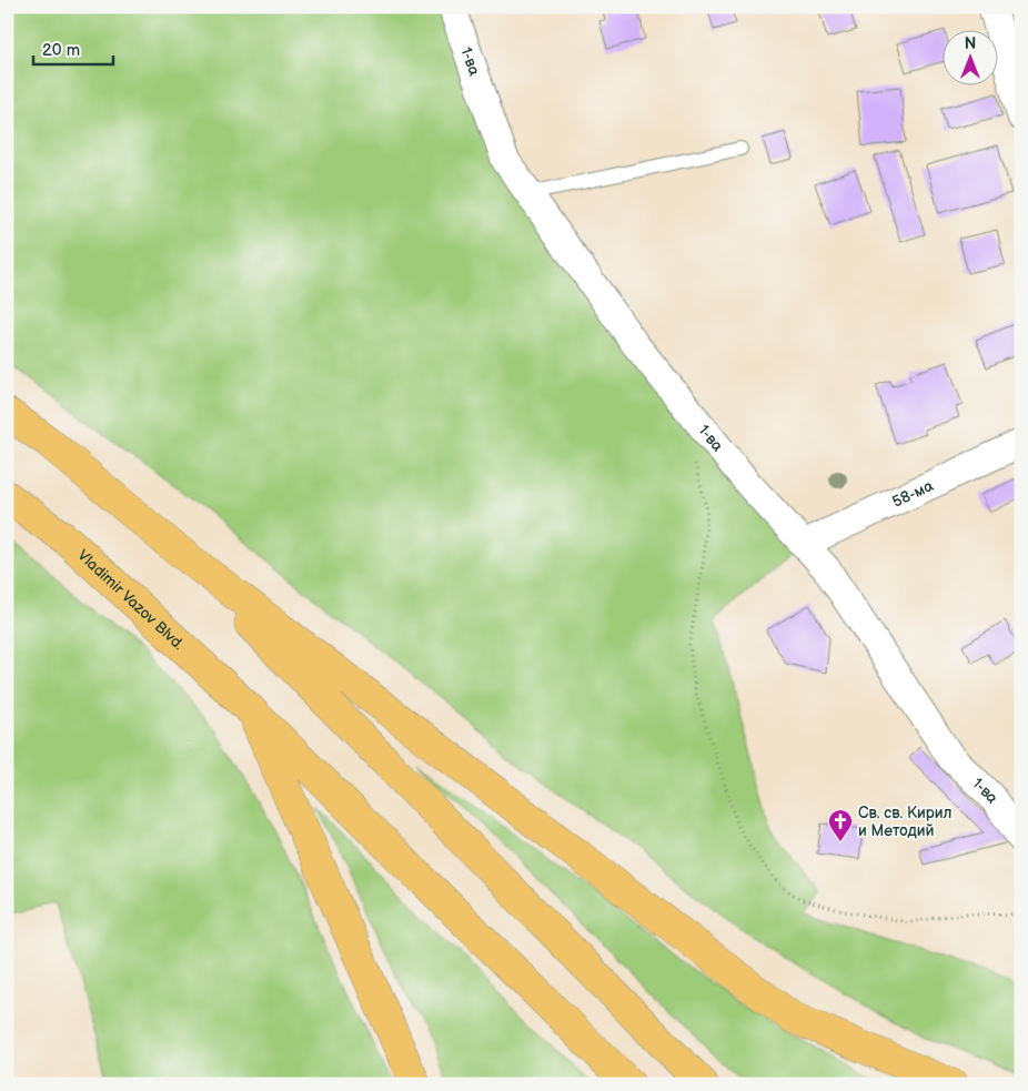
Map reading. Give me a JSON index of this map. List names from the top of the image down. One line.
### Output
{"streets":{"main road":["Vladimir Vazov Blvd."],"street":["1-ва","58-ма"]},"crossings":[["1-ва","58-ма"]],"places":{"church":["Св. св. Кирил и Методий"]},"scale_bar":"20 m","north":"top"}
